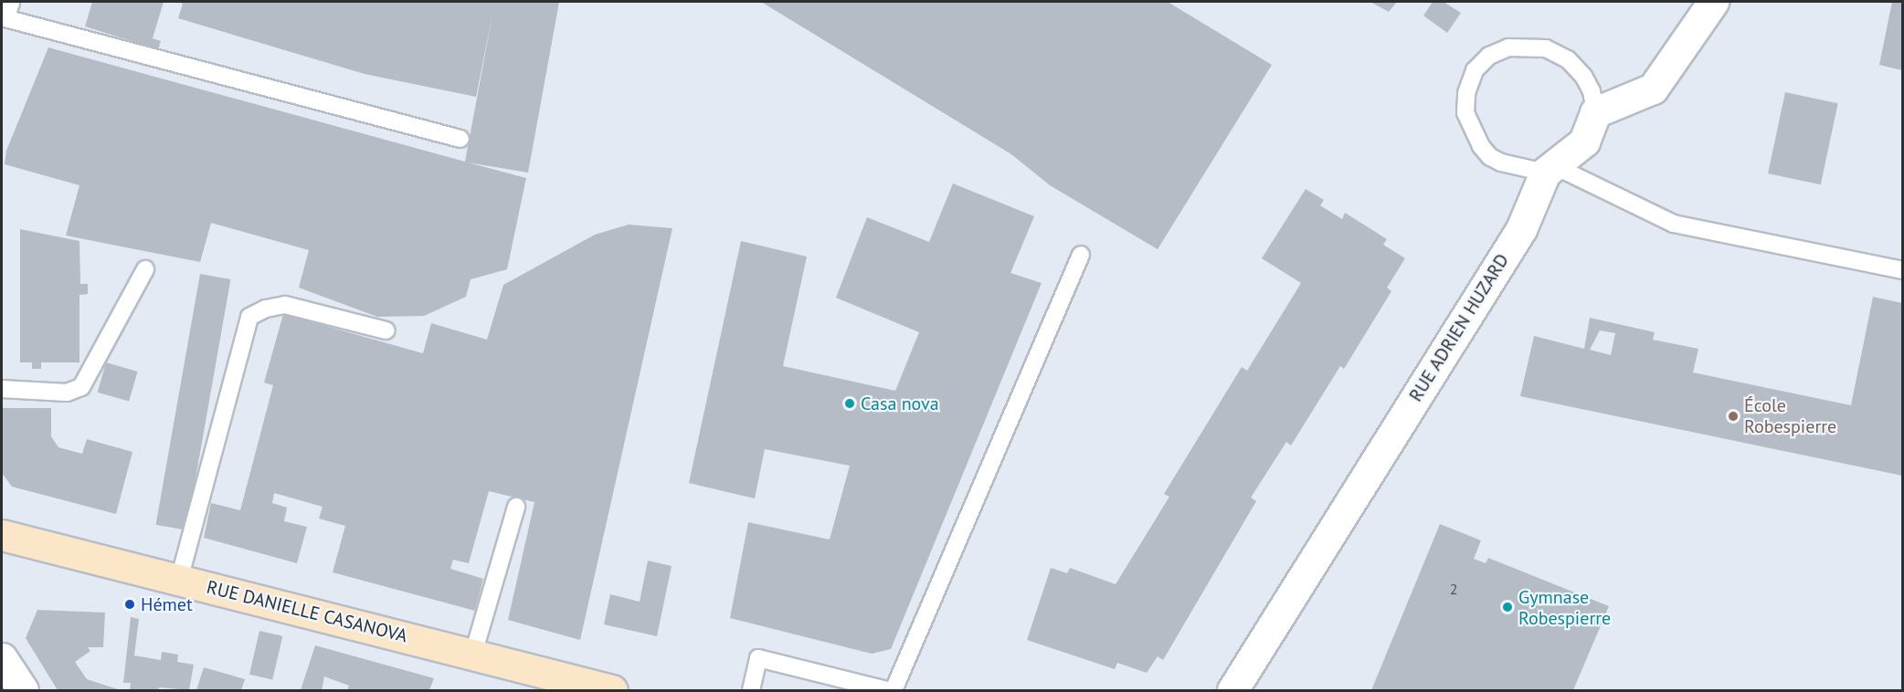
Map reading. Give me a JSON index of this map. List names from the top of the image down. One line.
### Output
{"streets":{"main road":["RUE DANIELLE CASANOVA"],"street":["RUE ADRIEN HUZARD"]},"places":["Casa nova","École Robespierre","Hémet","Gymnase Robespierre"],"house_numbers":["2"]}
